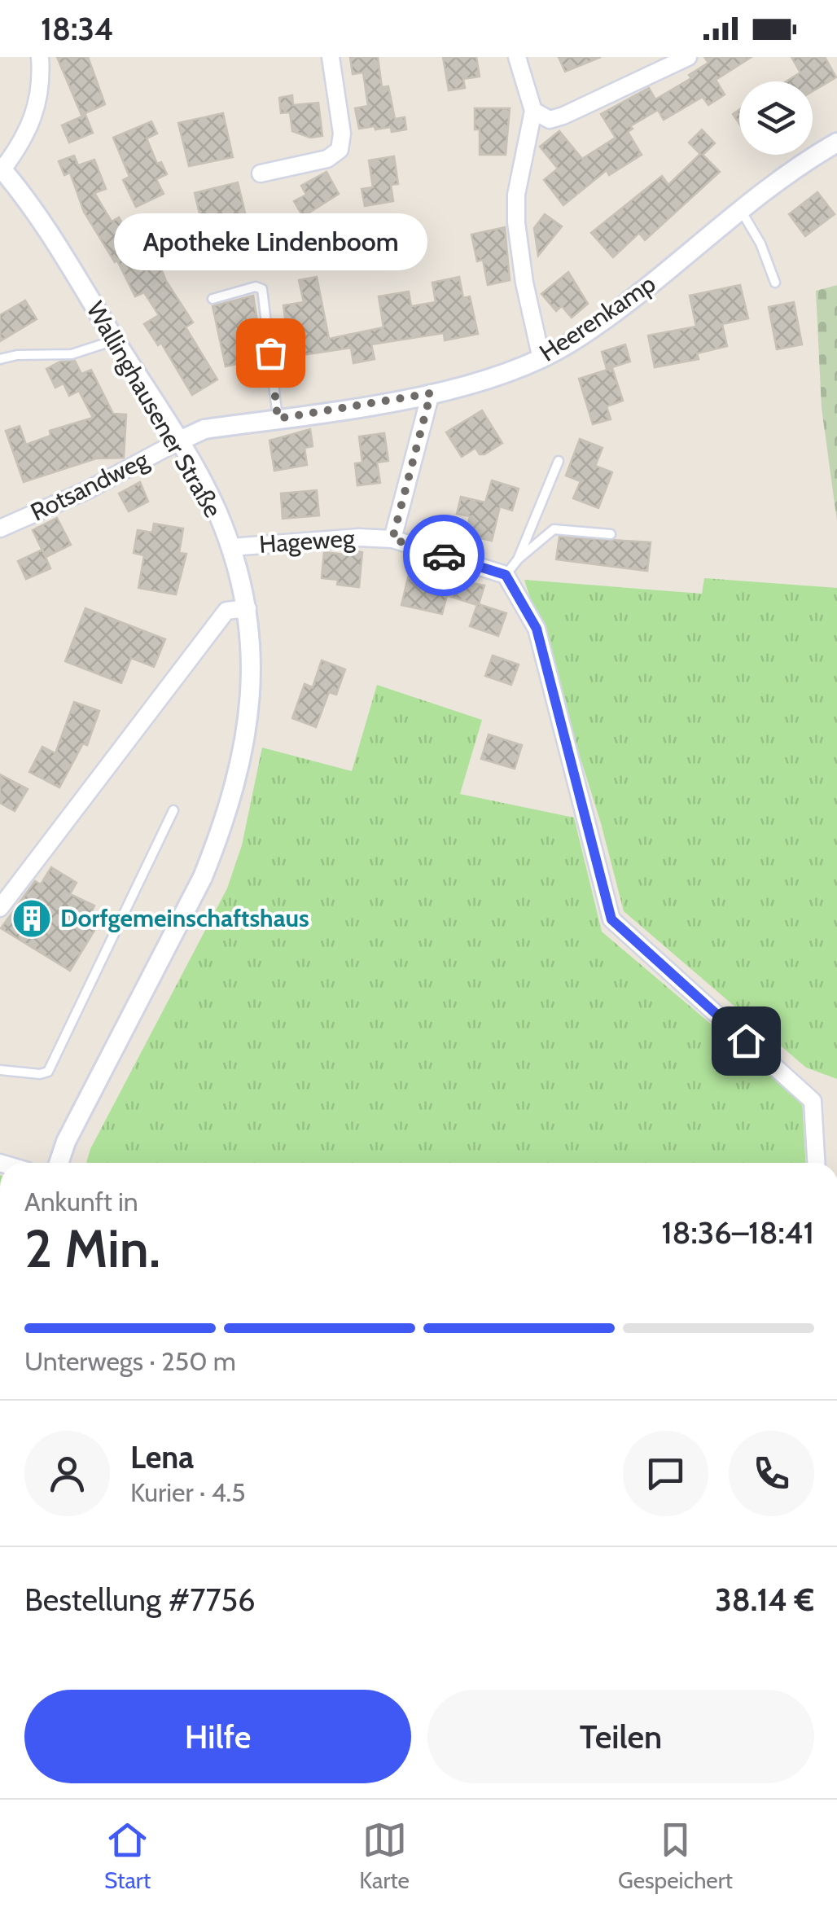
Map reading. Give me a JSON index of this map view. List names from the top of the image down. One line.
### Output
{"streets":{"street":["Heerenkamp","Wallinghausener Straße","Rotsandweg","Hageweg"]},"crossings":[["Heerenkamp","Wallinghausener Straße"],["Heerenkamp","Rotsandweg"],["Wallinghausener Straße","Rotsandweg"],["Wallinghausener Straße","Hageweg"]],"places":{"other":["Apotheke Lindenboom"],"building":["Dorfgemeinschaftshaus"]},"page":{"status":"18:34","bubble":"Apotheke Lindenboom","heading":["2 Min.","Ankunft in","18:36–18:41"],"panel":["Lena","Kurier · 4.5","Bestellung #7756","38.14 €"],"bar":"Unterwegs · 250 m","buttons":["Hilfe","Teilen"],"tabs":["Start","Karte","Gespeichert"]}}
